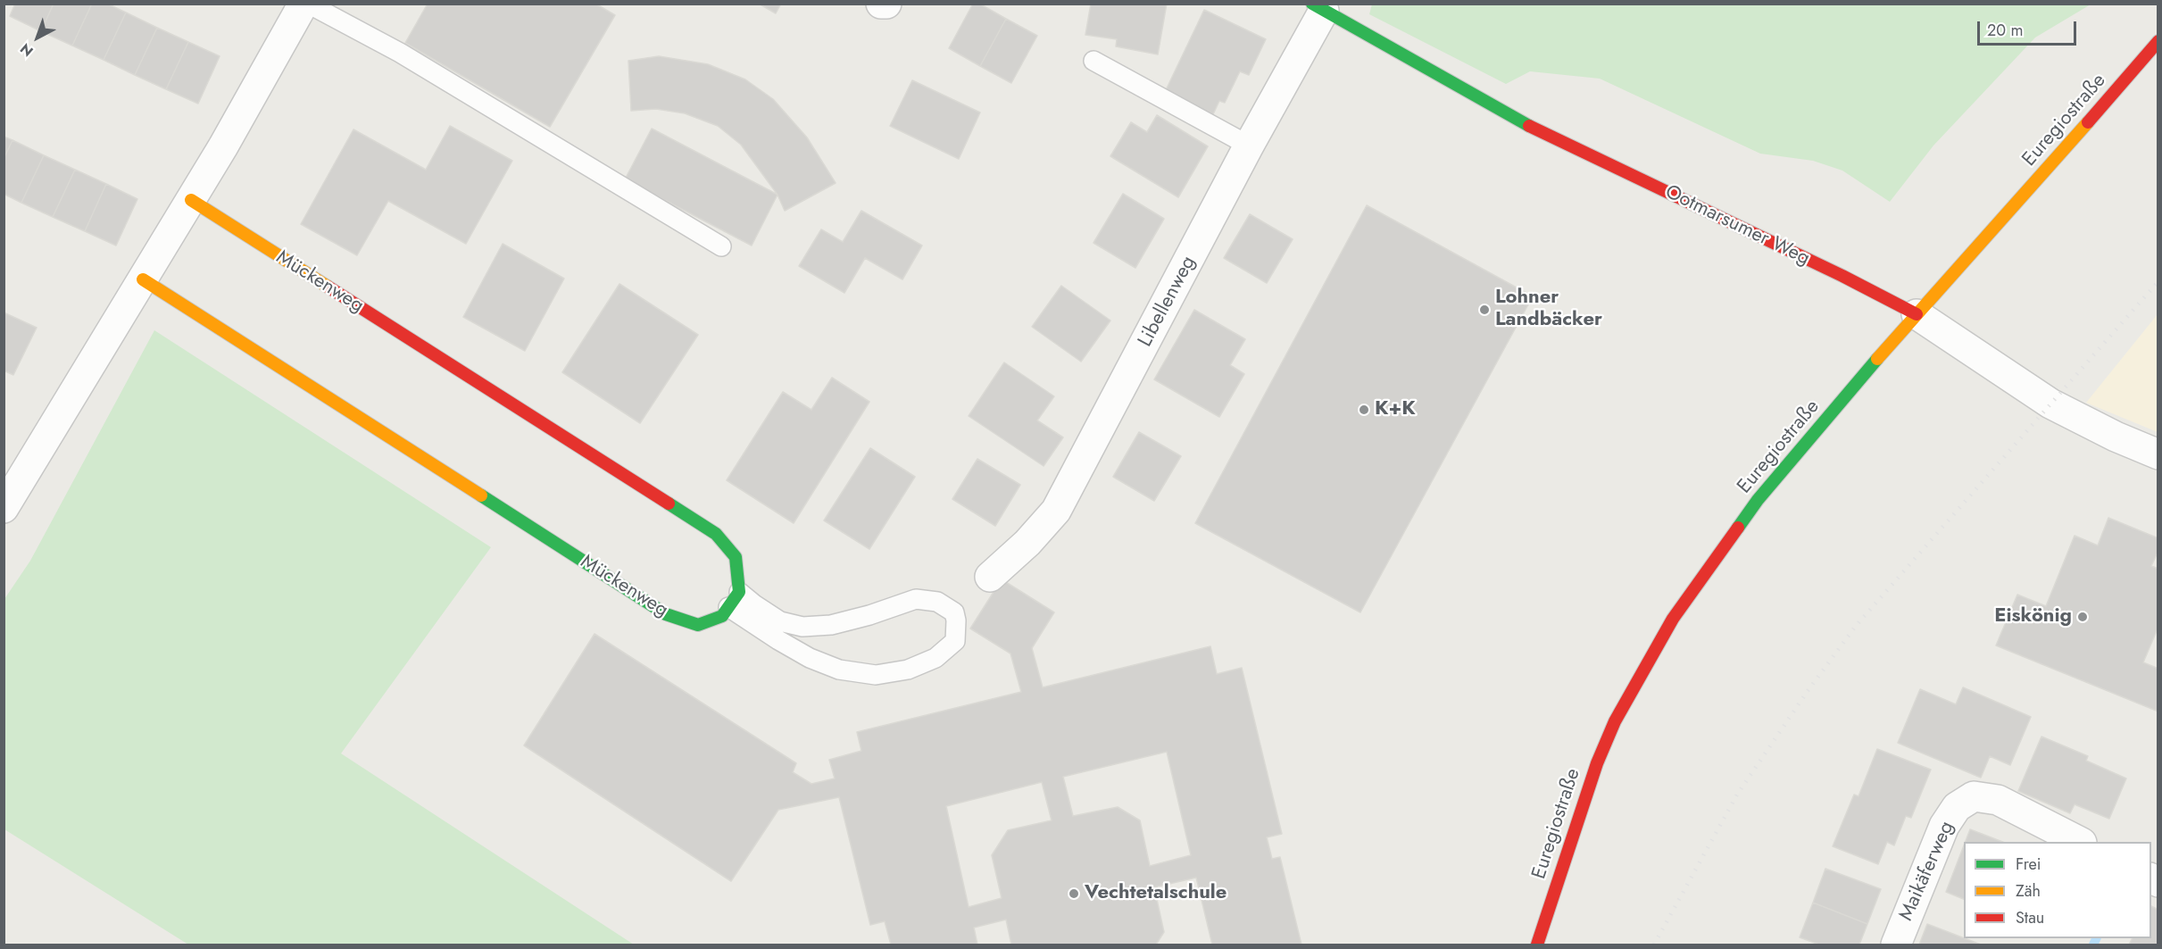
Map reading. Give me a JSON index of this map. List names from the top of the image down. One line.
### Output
{"streets":{"street":["Euregiostraße","Ootmarsumer Weg","Mückenweg","Libellenweg","Maikäferweg"]},"crossings":[["Euregiostraße","Ootmarsumer Weg"],["Ootmarsumer Weg","Libellenweg"]],"places":["Lohner Landbäcker","K+K","Eiskönig","Vechtetalschule"],"legend":["Frei","Zäh","Stau"],"scale_bar":"20 m","north":"bottom left"}
